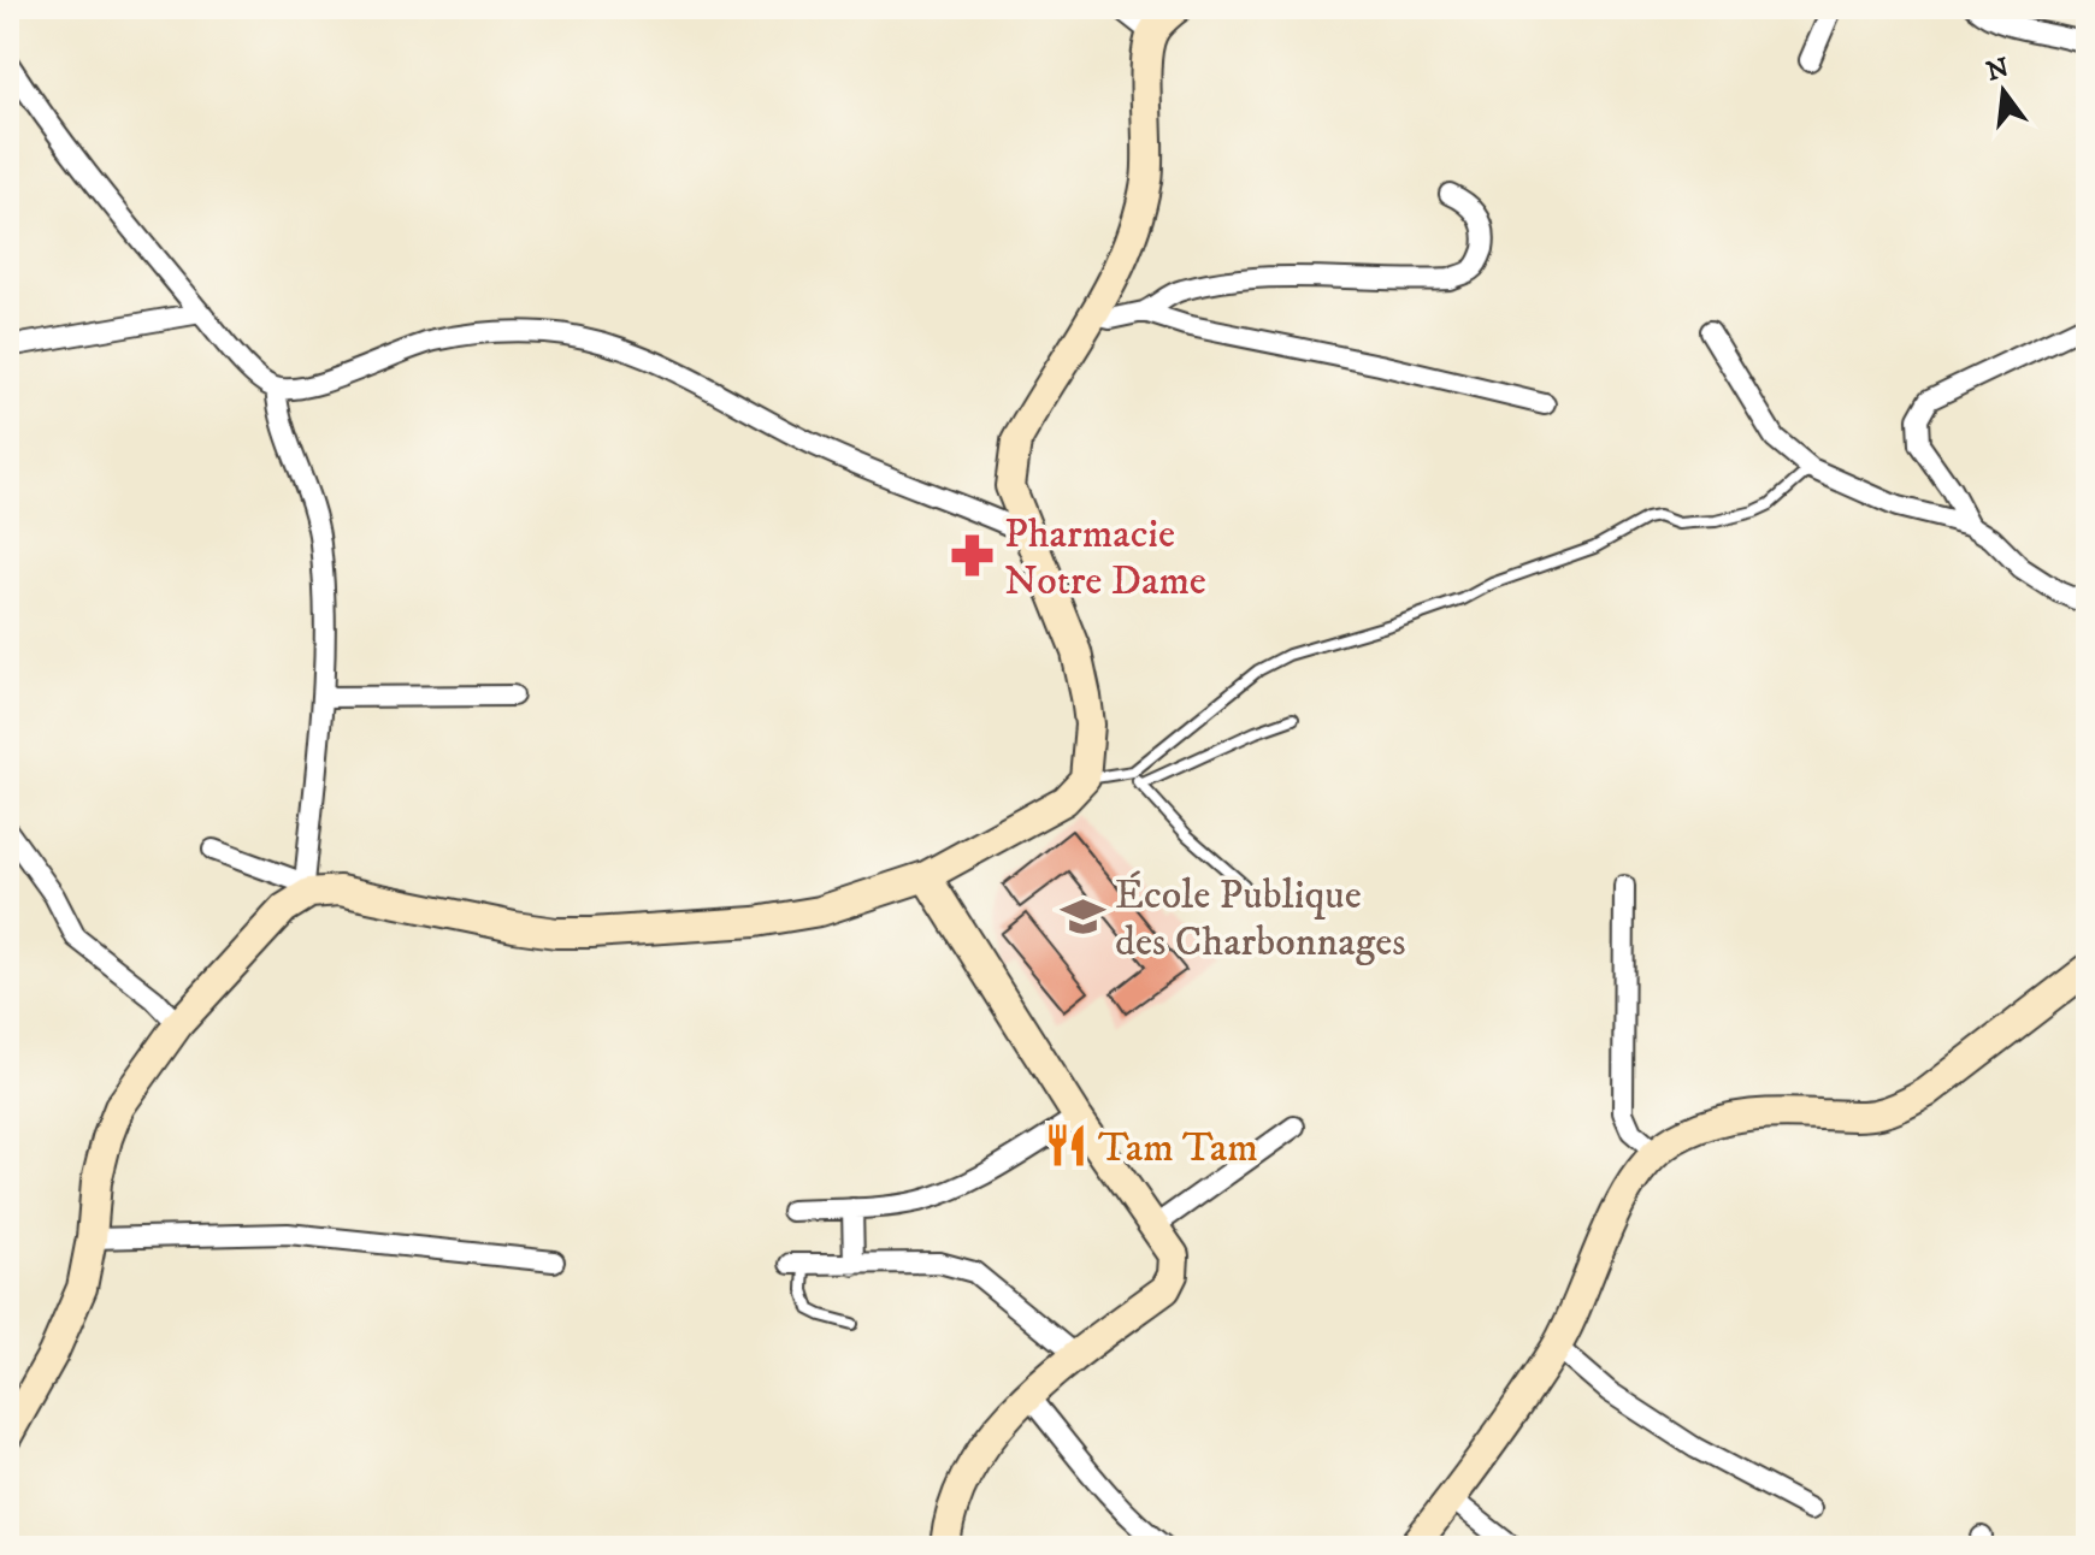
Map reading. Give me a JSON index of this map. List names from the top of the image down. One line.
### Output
{"places":{"pharmacy":["Pharmacie Notre Dame"],"school or university":["École Publique des Charbonnages"],"restaurant":["Tam Tam"]},"north":"top"}
